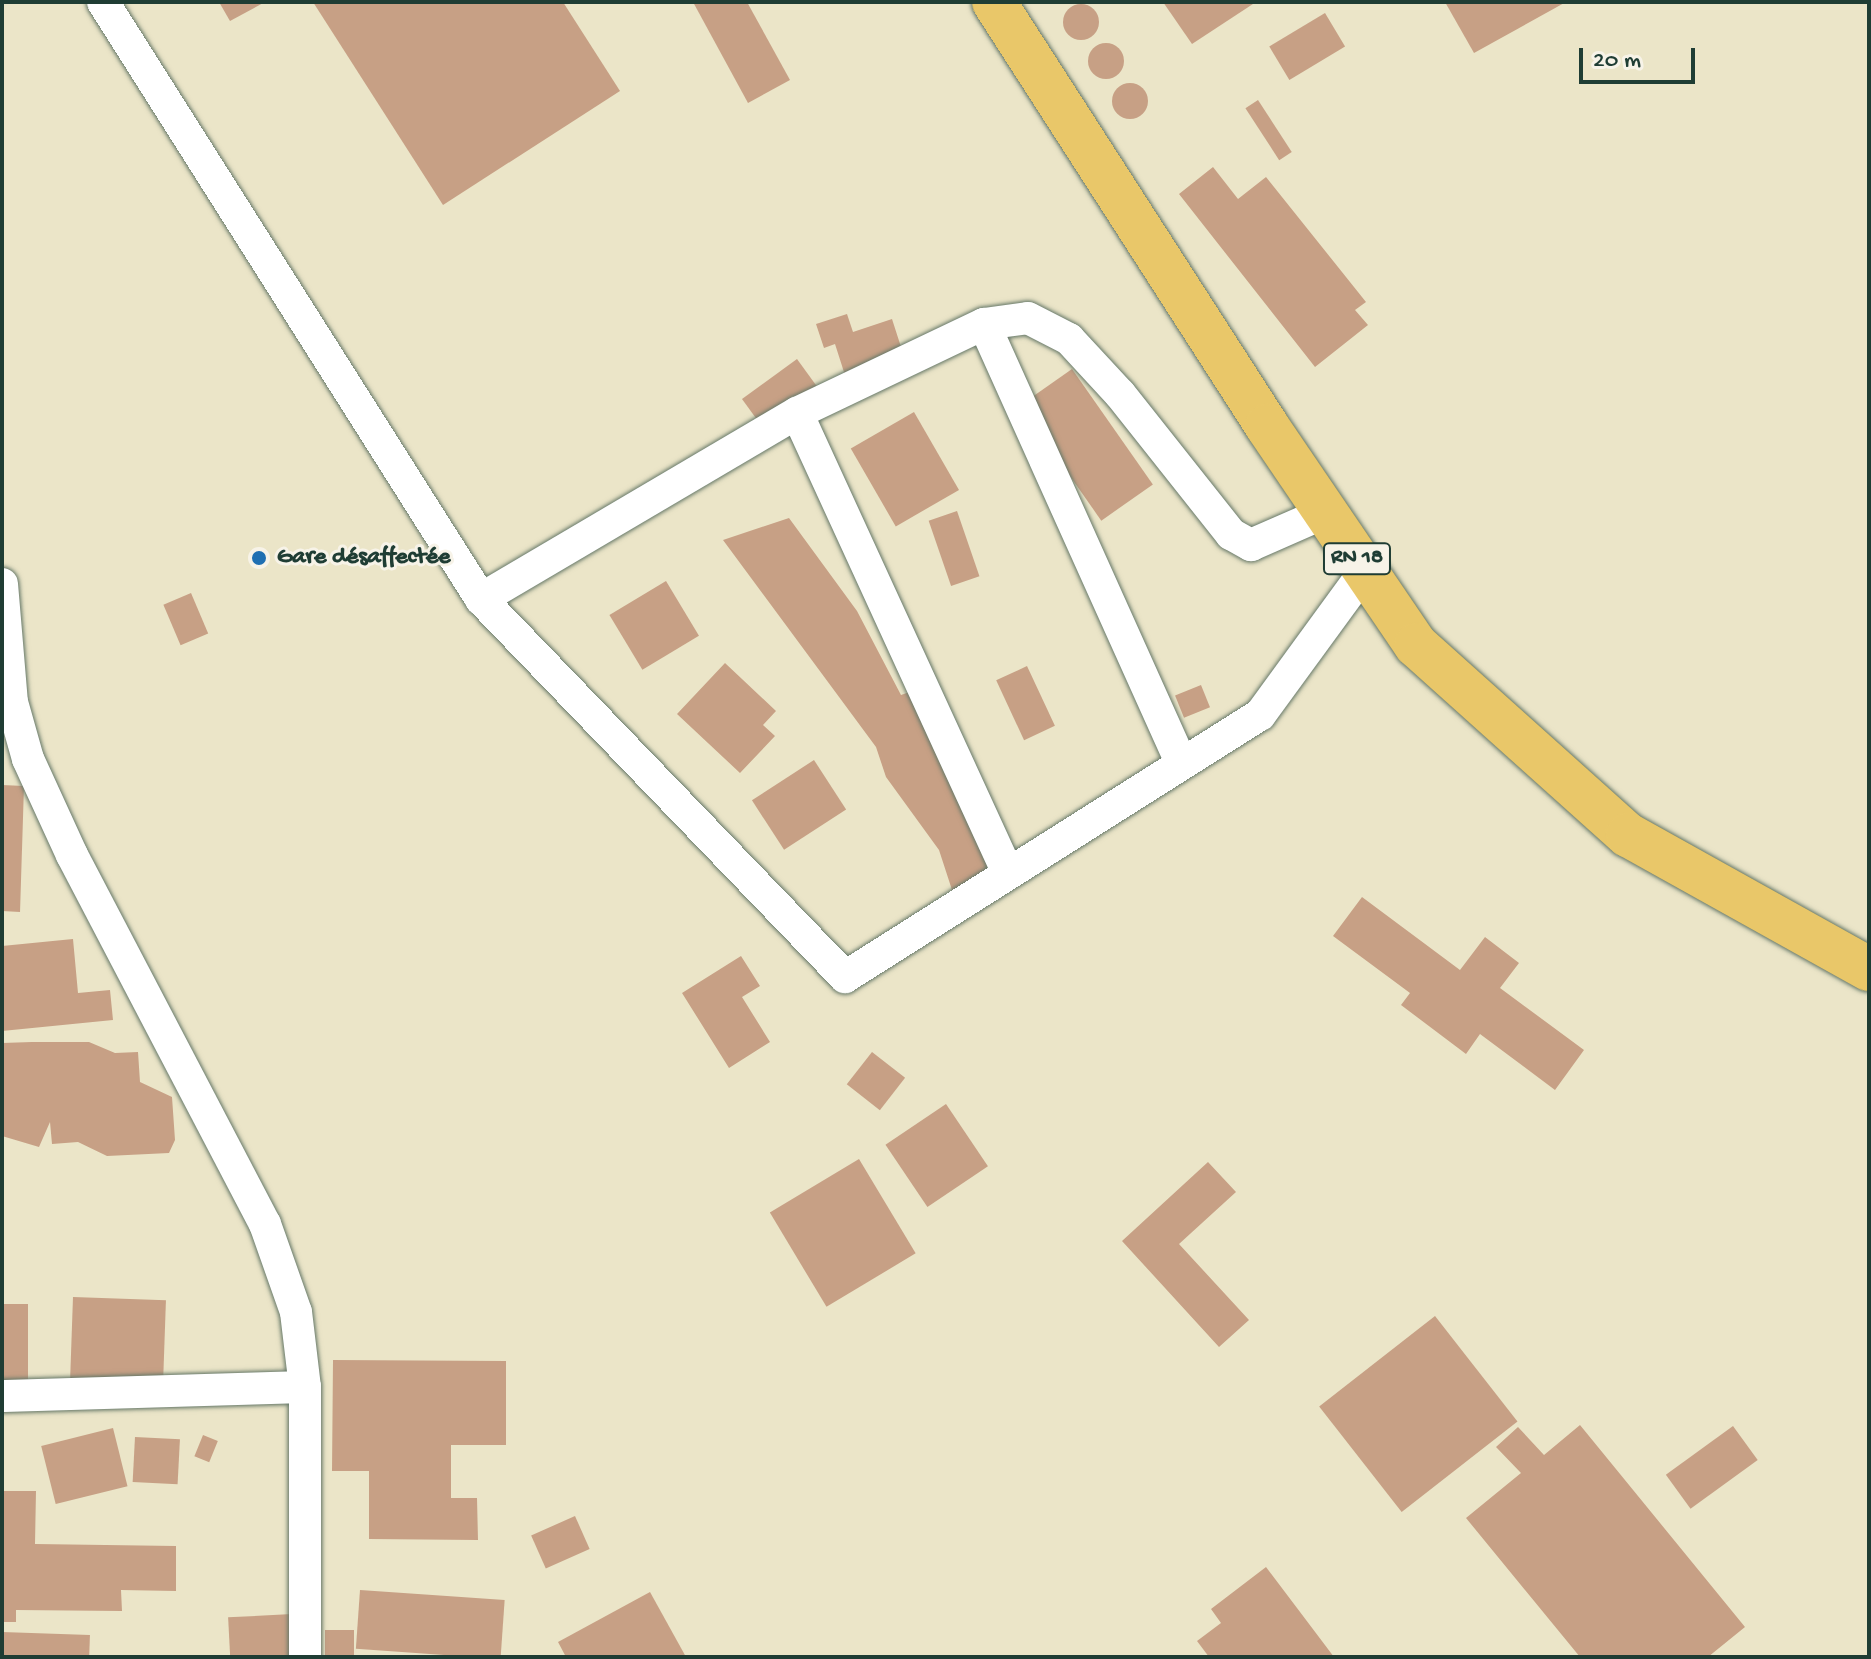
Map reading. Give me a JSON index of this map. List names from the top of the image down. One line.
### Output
{"streets":{"main road":["RN 18"]},"places":["Gare désaffectée"],"scale_bar":"20 m"}
